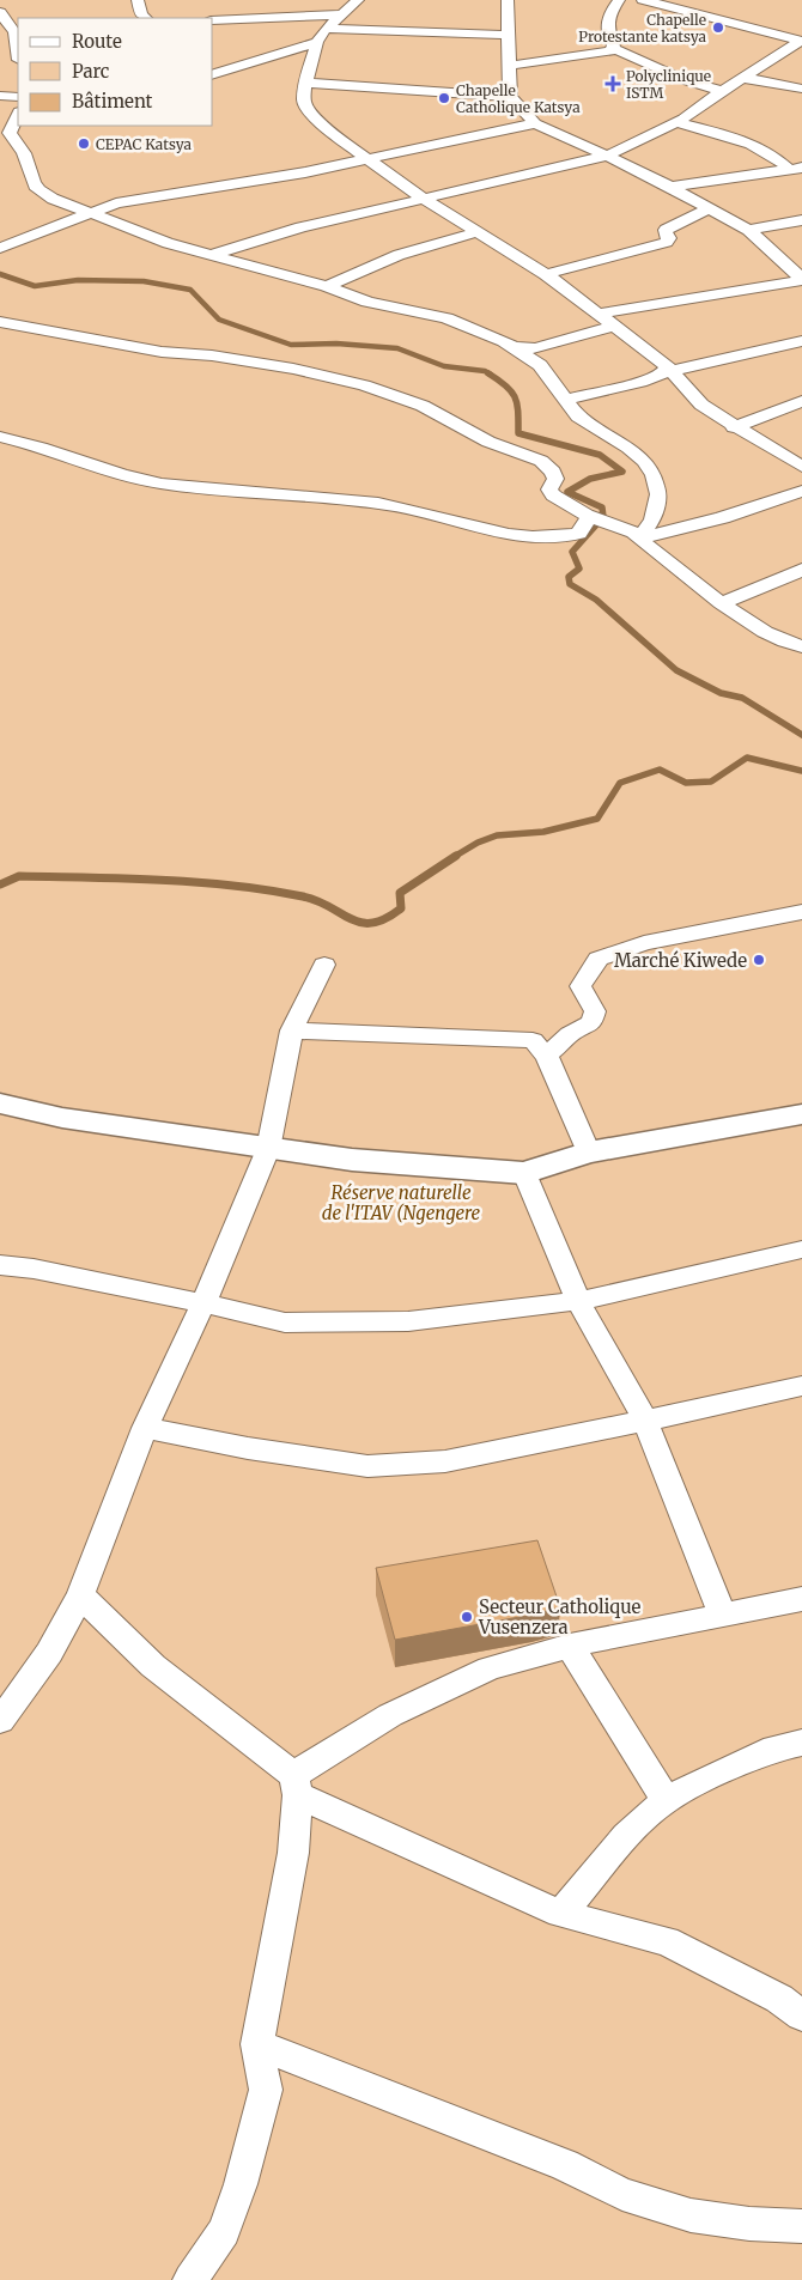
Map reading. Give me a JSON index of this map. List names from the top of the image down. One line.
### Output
{"parks":["Réserve naturelle de l'ITAV (Ngengere"],"places":{"other":["Chapelle Protestante katsya","Chapelle Catholique Katsya","CEPAC Katsya","Marché Kiwede","Secteur Catholique Vusenzera"],"health":["Polyclinique ISTM"]},"legend":["Route","Parc","Bâtiment"]}
